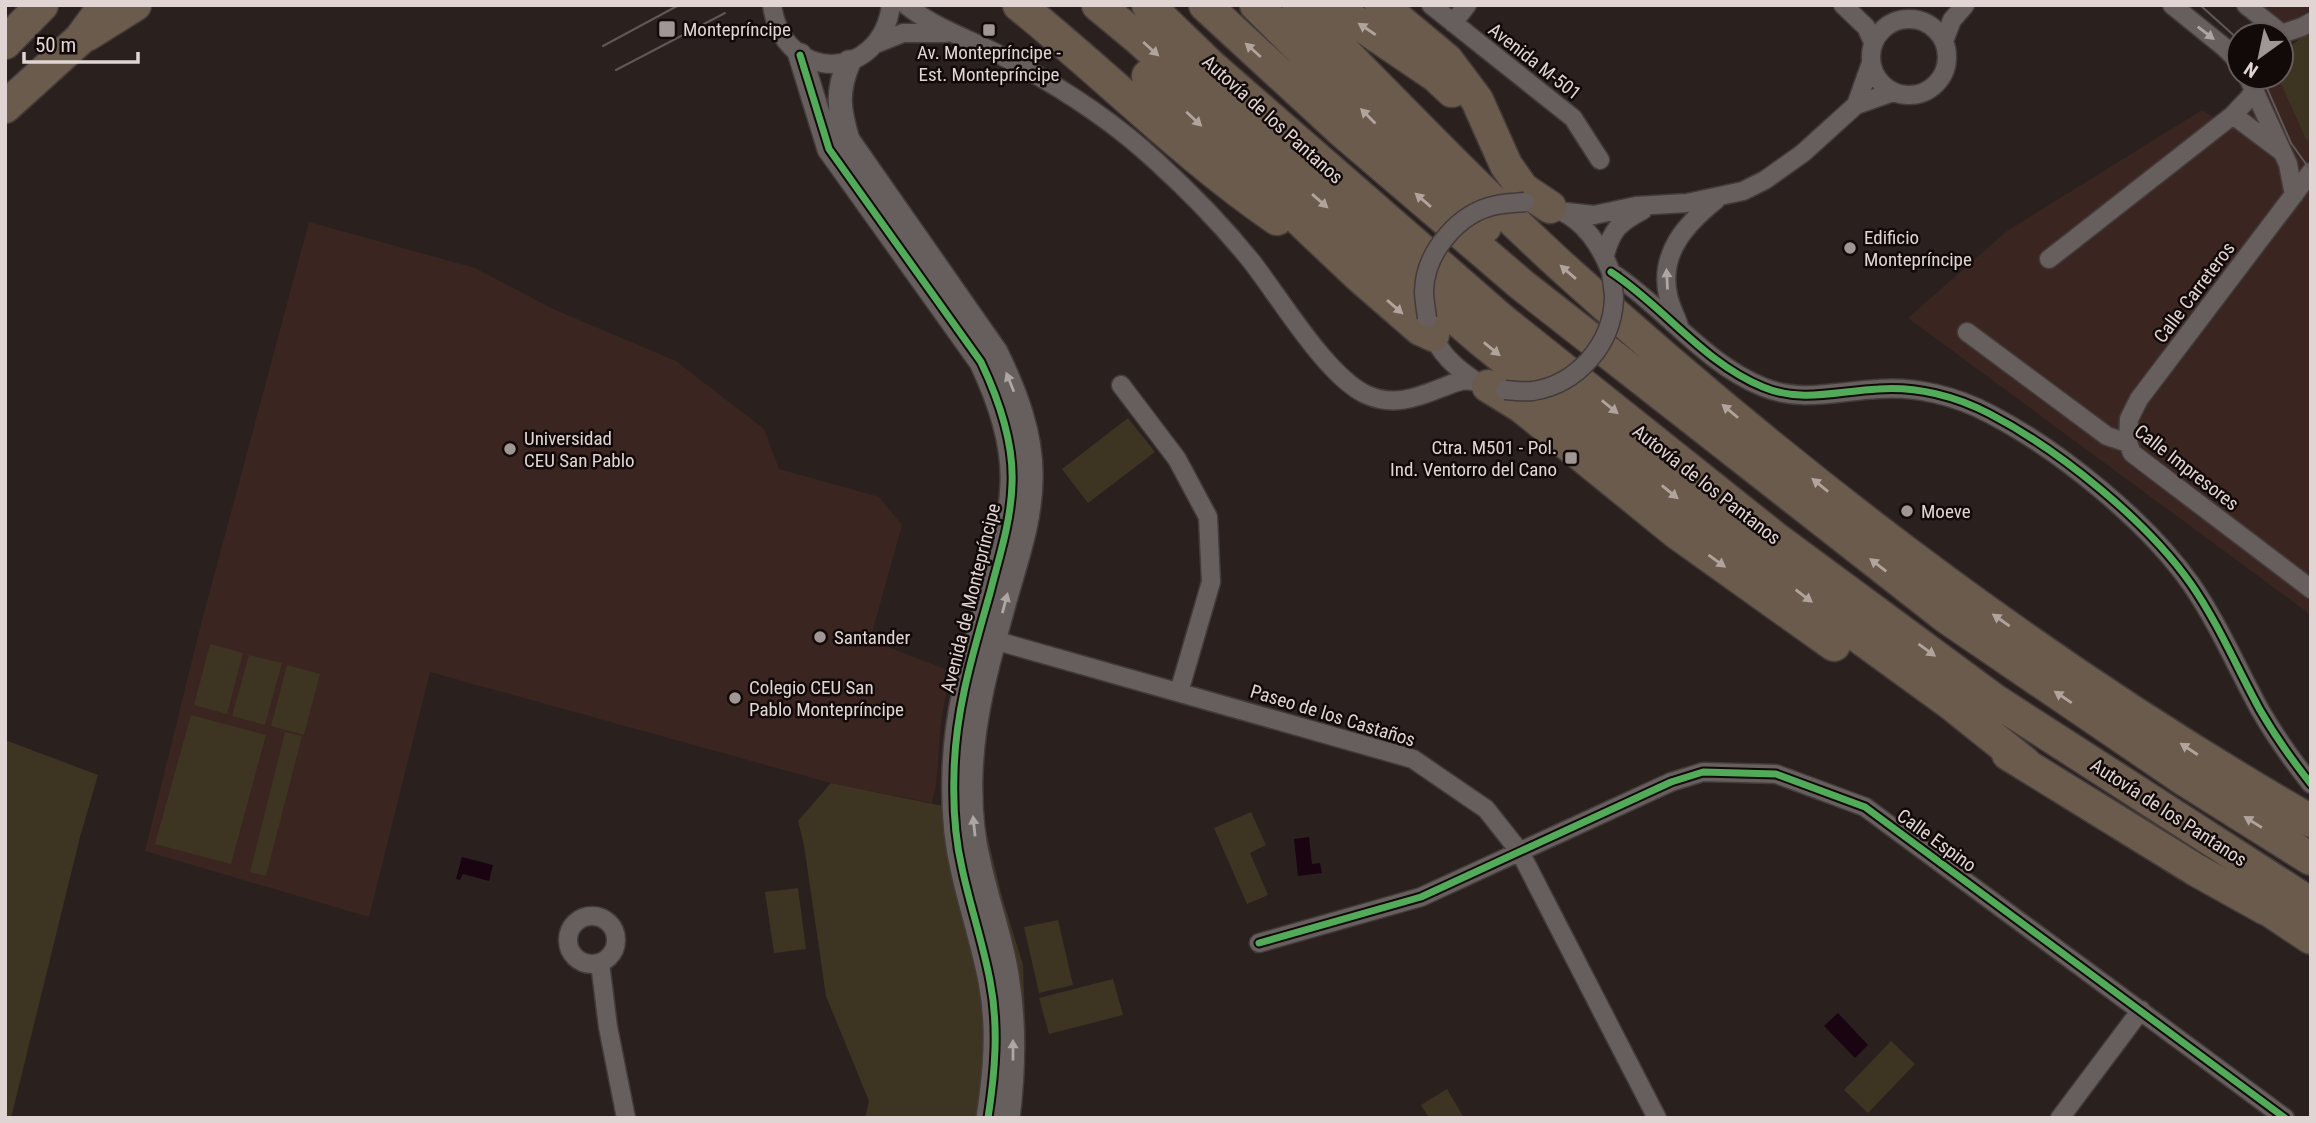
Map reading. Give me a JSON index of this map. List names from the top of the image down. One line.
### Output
{"streets":{"highway":["Autovía de los Pantanos"],"street":["Avenida M-501","Calle Carreteros","Calle Impresores","Avenida de Montepríncipe","Paseo de los Castaños","Calle Espino"]},"crossings":[["Calle Carreteros","Calle Impresores"],["Avenida de Montepríncipe","Paseo de los Castaños"],["Paseo de los Castaños","Calle Espino"]],"places":{"transit":["Montepríncipe","Av. Montepríncipe - Est. Montepríncipe","Ctra. M501 - Pol. Ind. Ventorro del Cano"],"other":["Edificio Montepríncipe","Universidad CEU San Pablo","Moeve","Santander","Colegio CEU San Pablo Montepríncipe"]},"scale_bar":"50 m","north":"bottom left"}
